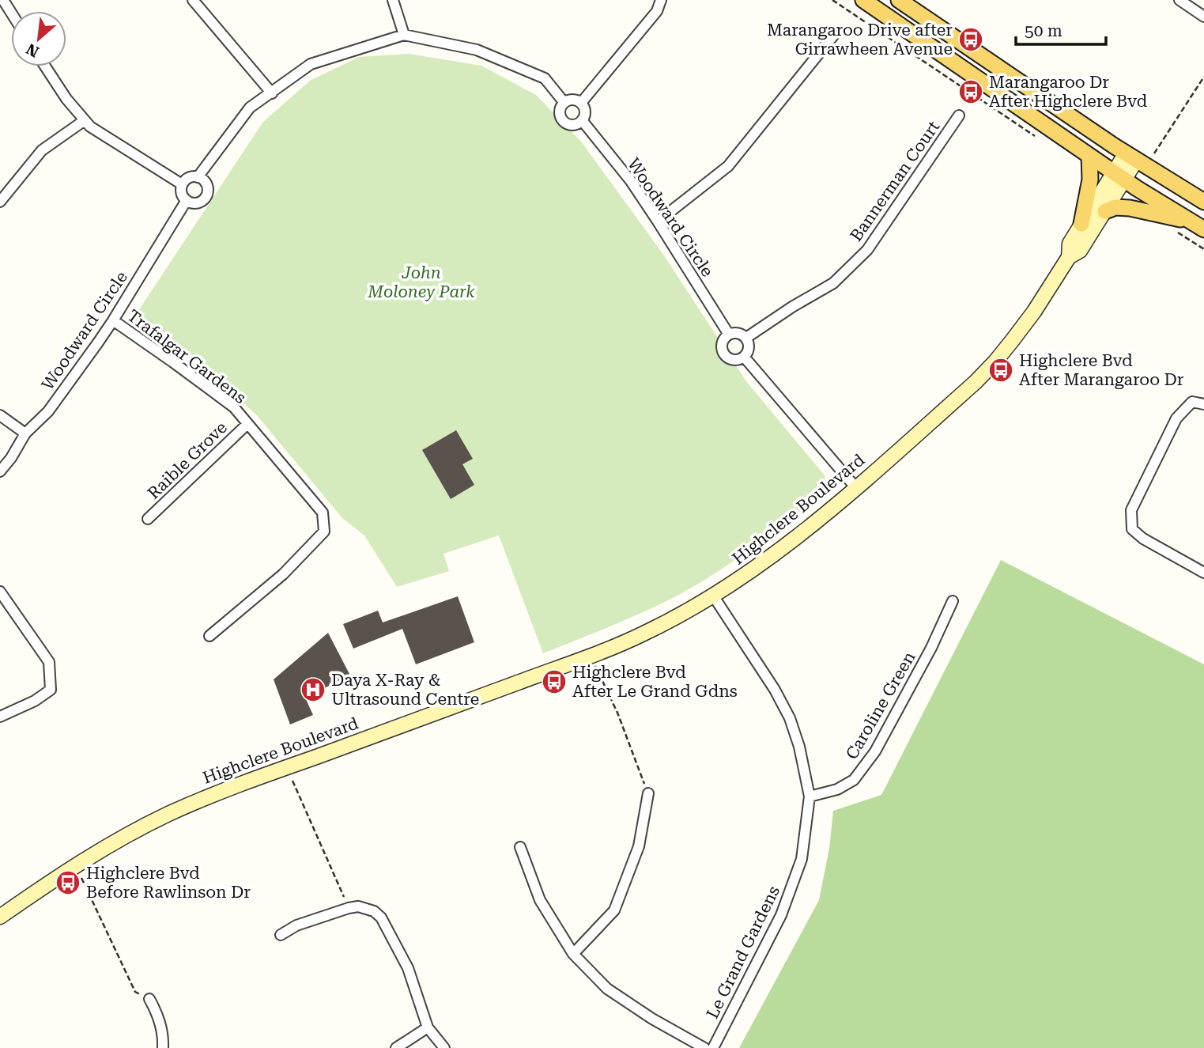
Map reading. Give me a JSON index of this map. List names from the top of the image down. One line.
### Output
{"streets":{"street":["Bannerman Court","Woodward Circle","Trafalgar Gardens","Raible Grove","Highclere Boulevard","Caroline Green","Le Grand Gardens"]},"crossings":[["Bannerman Court","Woodward Circle"],["Woodward Circle","Trafalgar Gardens"],["Trafalgar Gardens","Raible Grove"],["Highclere Boulevard","Le Grand Gardens"],["Caroline Green","Le Grand Gardens"]],"parks":["John Moloney Park"],"places":{"bus stop":["Marangaroo Drive after Girrawheen Avenue","Marangaroo Dr After Highclere Bvd","Highclere Bvd After Marangaroo Dr","Highclere Bvd After Le Grand Gdns","Highclere Bvd Before Rawlinson Dr"],"hospital":["Daya X-Ray & Ultrasound Centre"]},"scale_bar":"50 m","north":"bottom left"}
